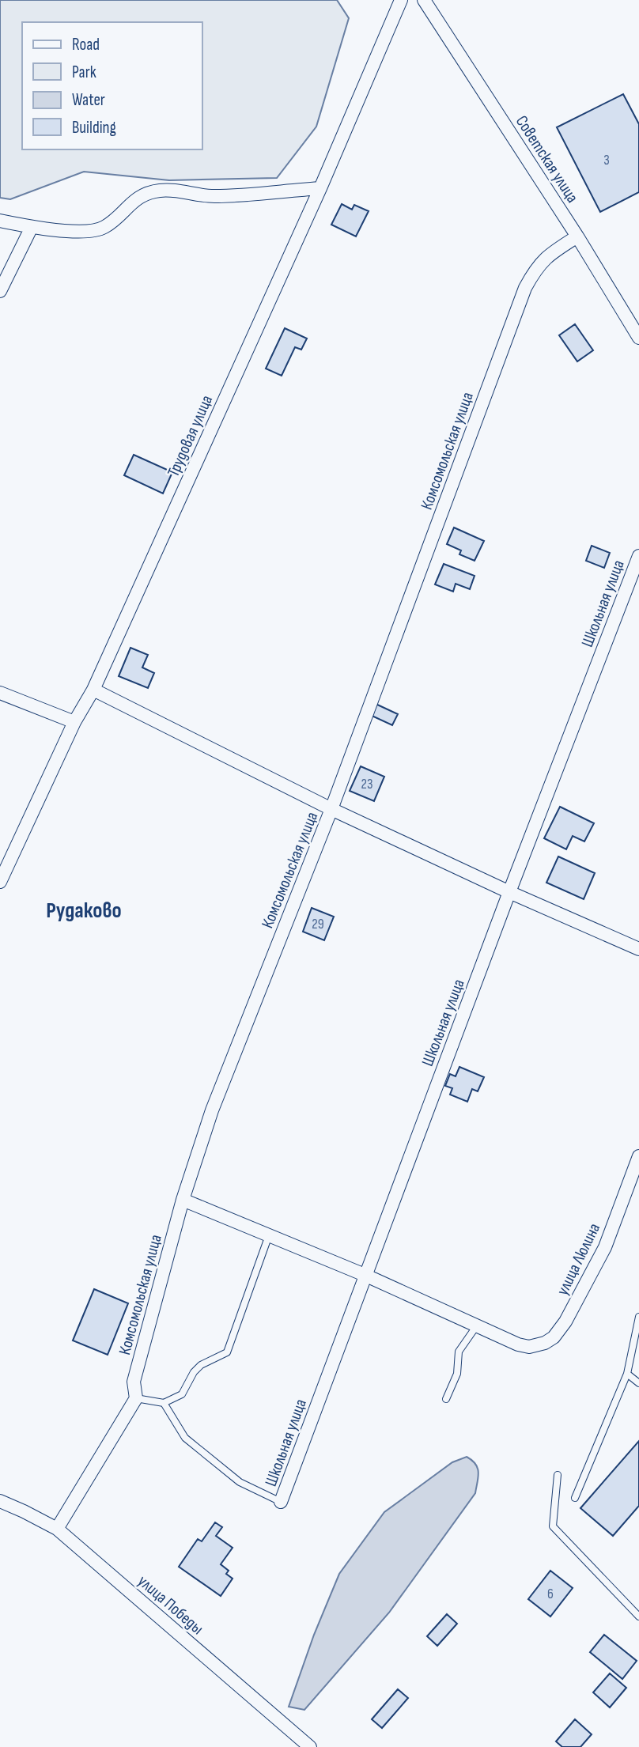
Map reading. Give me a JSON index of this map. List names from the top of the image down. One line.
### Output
{"streets":{"street":["Советская улица","Трудовая улица","Комсомольская улица","Школьная улица","улица Люлина","улица Победы"]},"crossings":[["Советская улица","Комсомольская улица"]],"districts":["Рудаково"],"house_numbers":["3","23","29","6"],"legend":["Road","Park","Water","Building"]}
